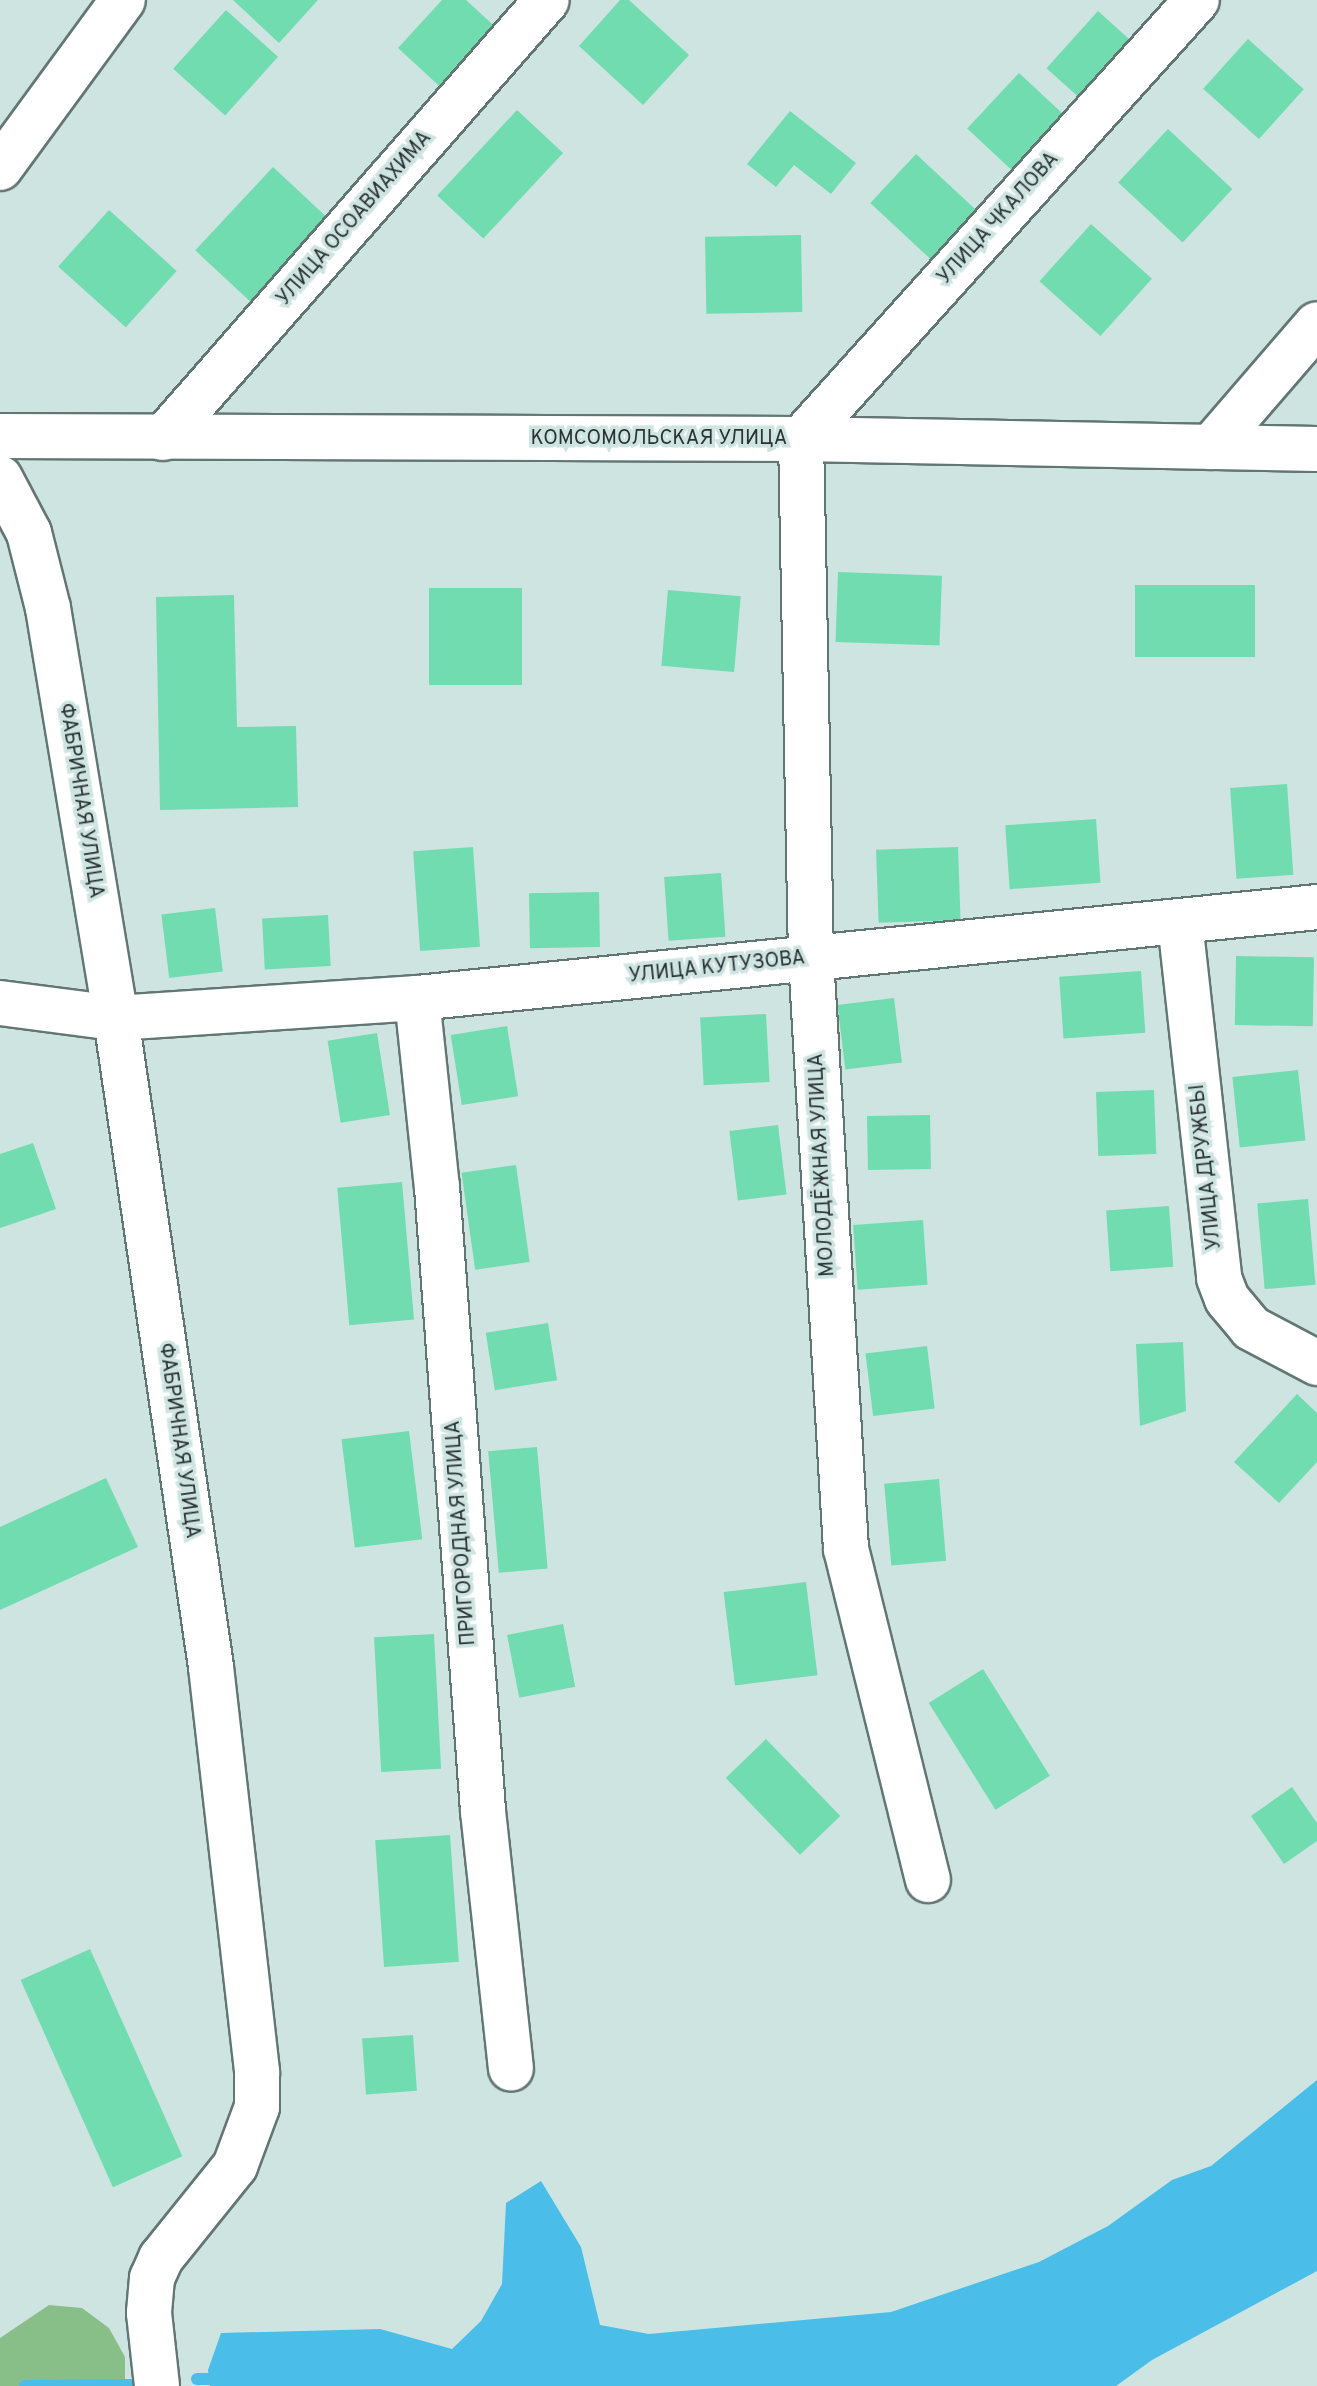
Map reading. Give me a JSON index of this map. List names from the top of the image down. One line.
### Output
{"streets":{"street":["УЛИЦА ОСОАВИАХИМА","УЛИЦА ЧКАЛОВА","КОМСОМОЛЬСКАЯ УЛИЦА","ФАБРИЧНАЯ УЛИЦА","УЛИЦА КУТУЗОВА","МОЛОДЁЖНАЯ УЛИЦА","УЛИЦА ДРУЖБЫ","ПРИГОРОДНАЯ УЛИЦА"]},"crossings":[["УЛИЦА ОСОАВИАХИМА","КОМСОМОЛЬСКАЯ УЛИЦА"],["УЛИЦА ЧКАЛОВА","КОМСОМОЛЬСКАЯ УЛИЦА"],["УЛИЦА ЧКАЛОВА","МОЛОДЁЖНАЯ УЛИЦА"],["КОМСОМОЛЬСКАЯ УЛИЦА","МОЛОДЁЖНАЯ УЛИЦА"],["ФАБРИЧНАЯ УЛИЦА","УЛИЦА КУТУЗОВА"],["УЛИЦА КУТУЗОВА","МОЛОДЁЖНАЯ УЛИЦА"],["УЛИЦА КУТУЗОВА","УЛИЦА ДРУЖБЫ"],["УЛИЦА КУТУЗОВА","ПРИГОРОДНАЯ УЛИЦА"]]}
